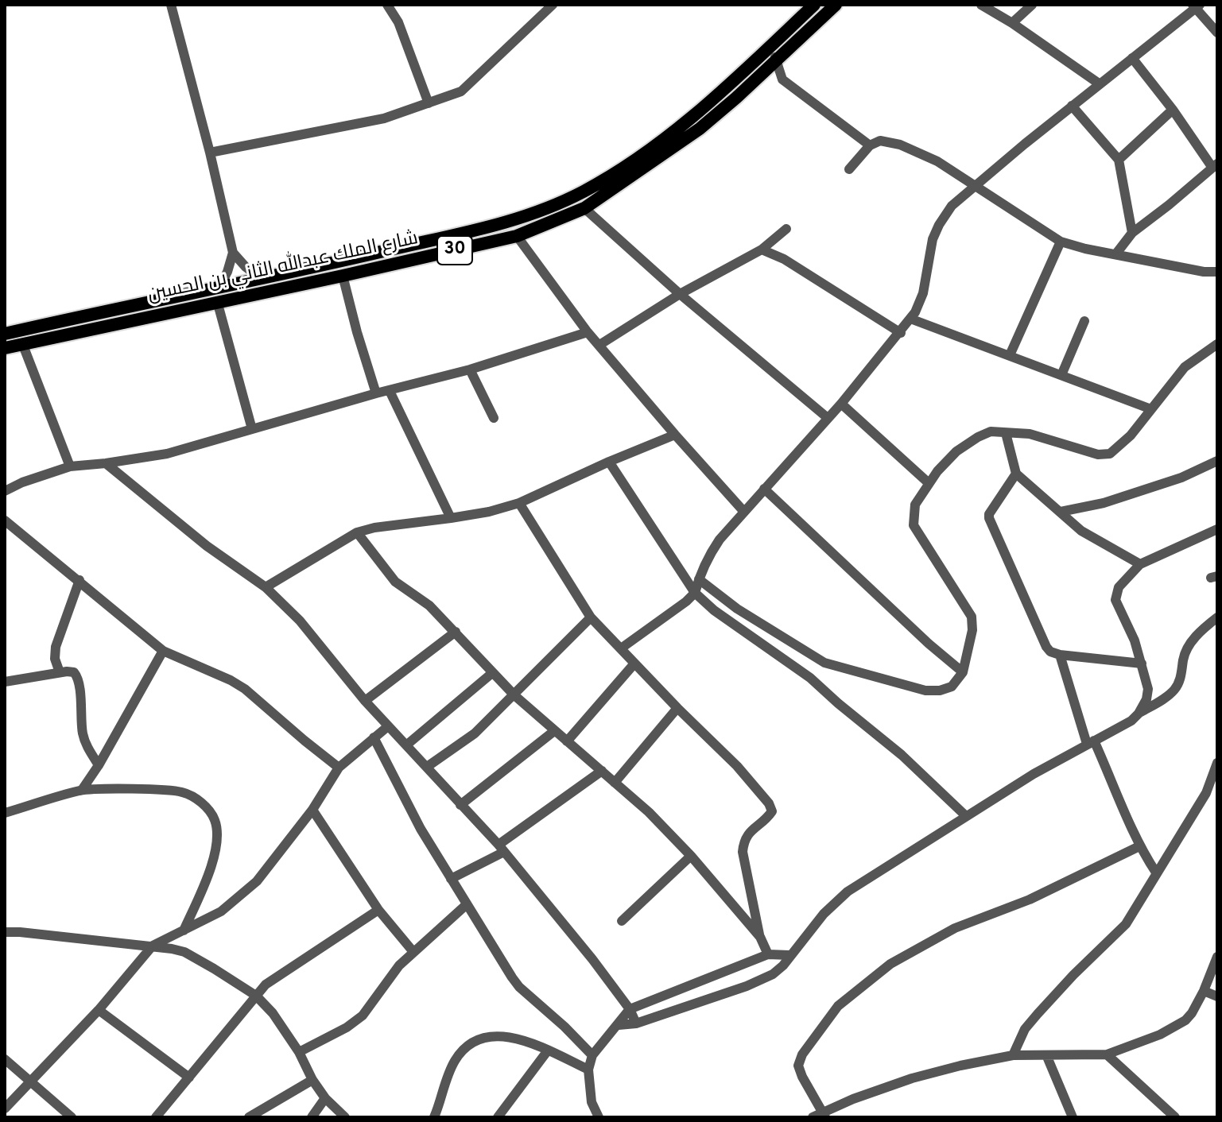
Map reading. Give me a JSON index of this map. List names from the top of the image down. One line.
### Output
{"streets":{"main road":["30","شارع الملك عبدالله الثاني بن الحسين"]}}
